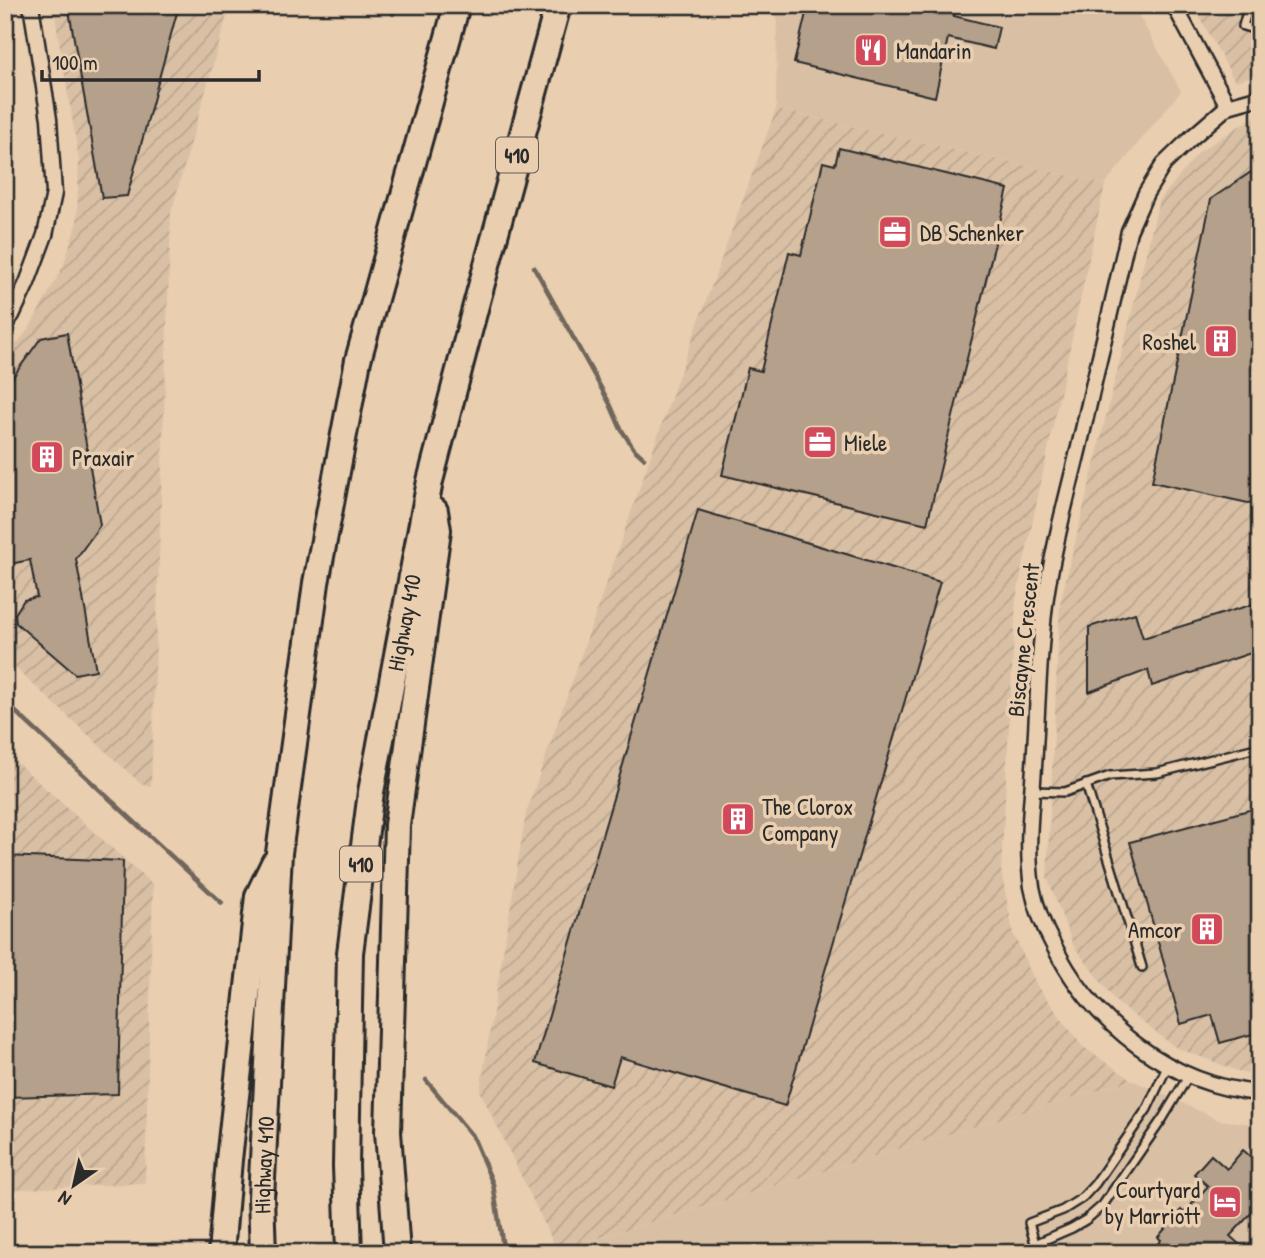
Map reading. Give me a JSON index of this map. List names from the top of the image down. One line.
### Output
{"streets":{"highway":["410","Highway 410"],"street":["Biscayne Crescent"]},"places":{"restaurant":["Mandarin"],"office":["DB Schenker","Miele"],"building":["Roshel","Praxair","The Clorox Company","Amcor"],"hotel":["Courtyard by Marriott"]},"scale_bar":"100 m","north":"bottom left"}
